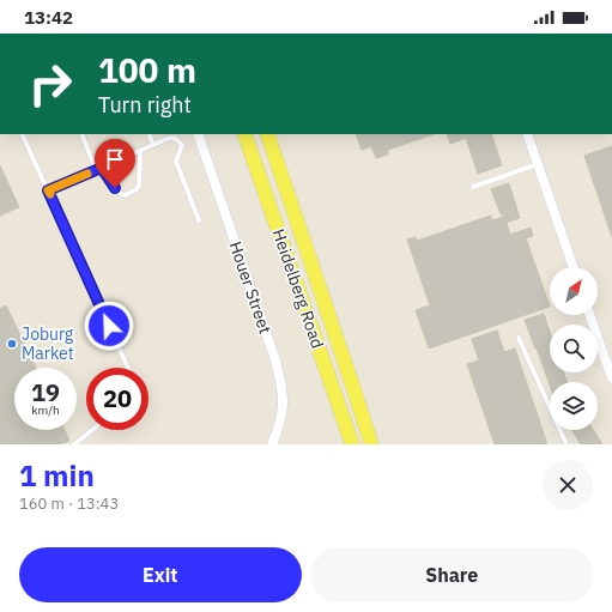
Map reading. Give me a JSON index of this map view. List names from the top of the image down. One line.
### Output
{"streets":{"main road":["Heidelberg Road"],"street":["Houer Street"]},"places":["Joburg Market"],"north":"top right","page":{"status":"13:42","turn":["100 m","Turn right"],"speed":"19 km/h","limit":"20","heading":["1 min","160 m · 13:43"],"buttons":["Exit","Share"]}}
